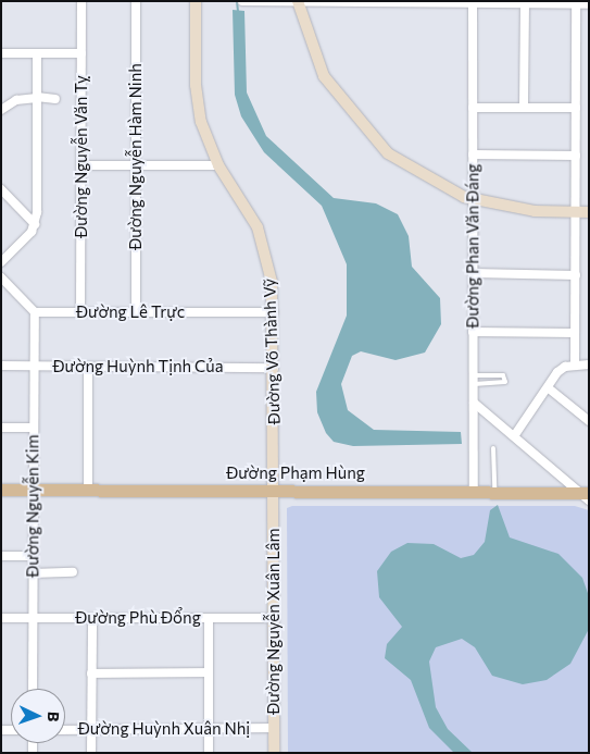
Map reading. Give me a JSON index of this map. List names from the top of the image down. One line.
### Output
{"streets":{"main road":["Đường Phạm Hùng"],"street":["Đường Nguyễn Văn Tỵ","Đường Nguyễn Hàm Ninh","Đường Phan Văn Đáng","Đường Lê Trực","Đường Võ Thành Vỹ","Đường Huỳnh Tịnh Của","Đường Nguyễn Kim","Đường Phù Đổng","Đường Nguyễn Xuân Lâm","Đường Huỳnh Xuân Nhị"]},"crossings":[["Đường Nguyễn Văn Tỵ","Đường Lê Trực"],["Đường Nguyễn Hàm Ninh","Đường Lê Trực"],["Đường Phan Văn Đáng","Đường Phạm Hùng"],["Đường Lê Trực","Đường Võ Thành Vỹ"],["Đường Lê Trực","Đường Nguyễn Kim"],["Đường Võ Thành Vỹ","Đường Huỳnh Tịnh Của"],["Đường Võ Thành Vỹ","Đường Phạm Hùng"],["Đường Võ Thành Vỹ","Đường Nguyễn Xuân Lâm"],["Đường Huỳnh Tịnh Của","Đường Nguyễn Kim"],["Đường Phạm Hùng","Đường Nguyễn Kim"],["Đường Phạm Hùng","Đường Nguyễn Xuân Lâm"],["Đường Nguyễn Kim","Đường Phù Đổng"],["Đường Phù Đổng","Đường Nguyễn Xuân Lâm"],["Đường Nguyễn Xuân Lâm","Đường Huỳnh Xuân Nhị"]],"north":"right"}
